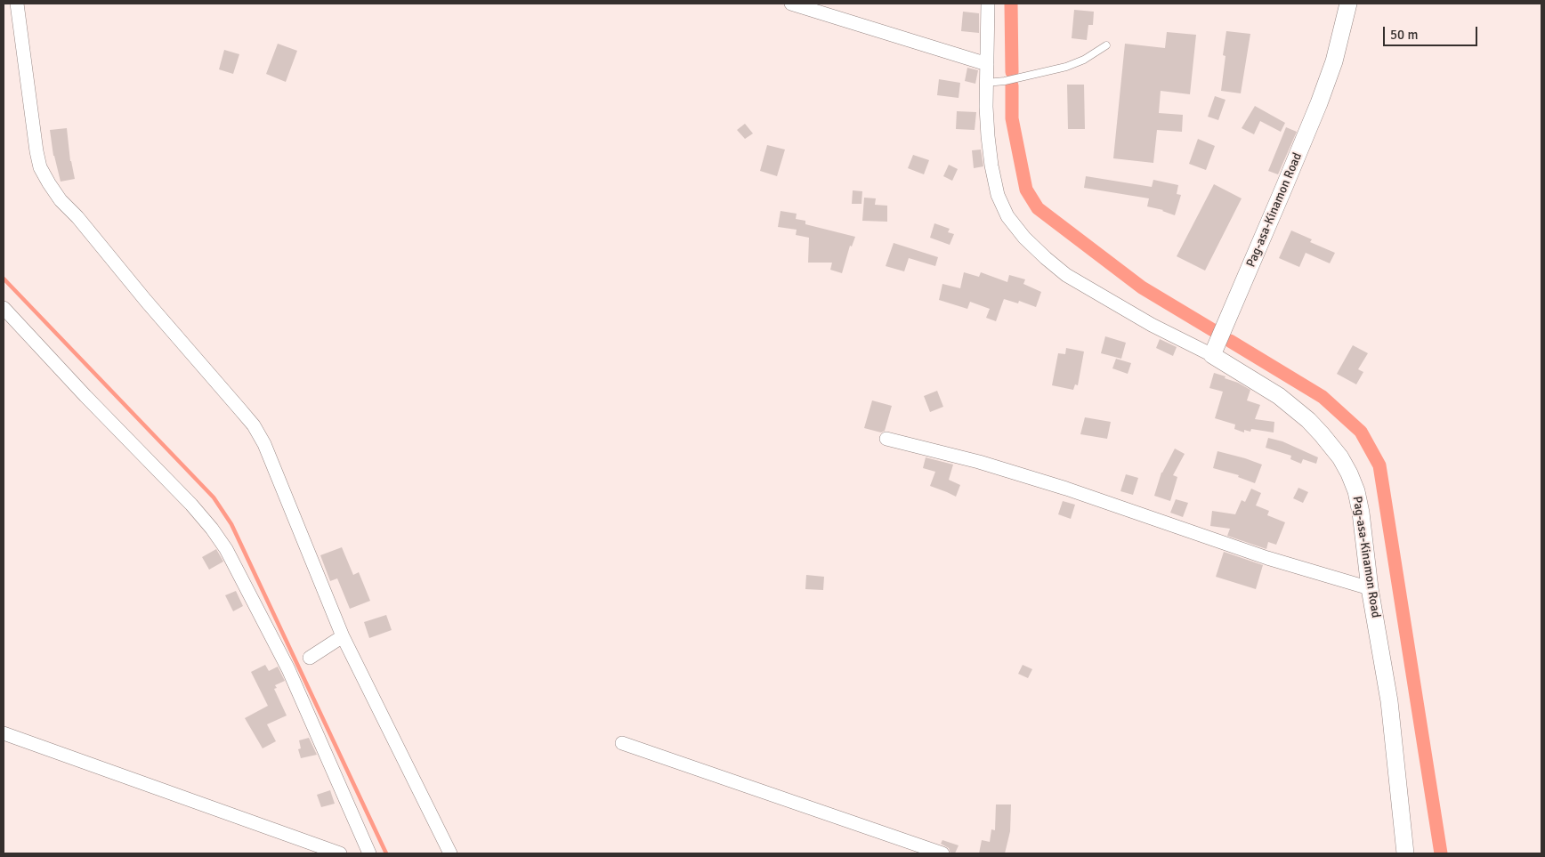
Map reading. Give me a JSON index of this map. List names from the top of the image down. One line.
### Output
{"streets":{"street":["Pag-asa-Kinamon Road"]},"scale_bar":"50 m"}
